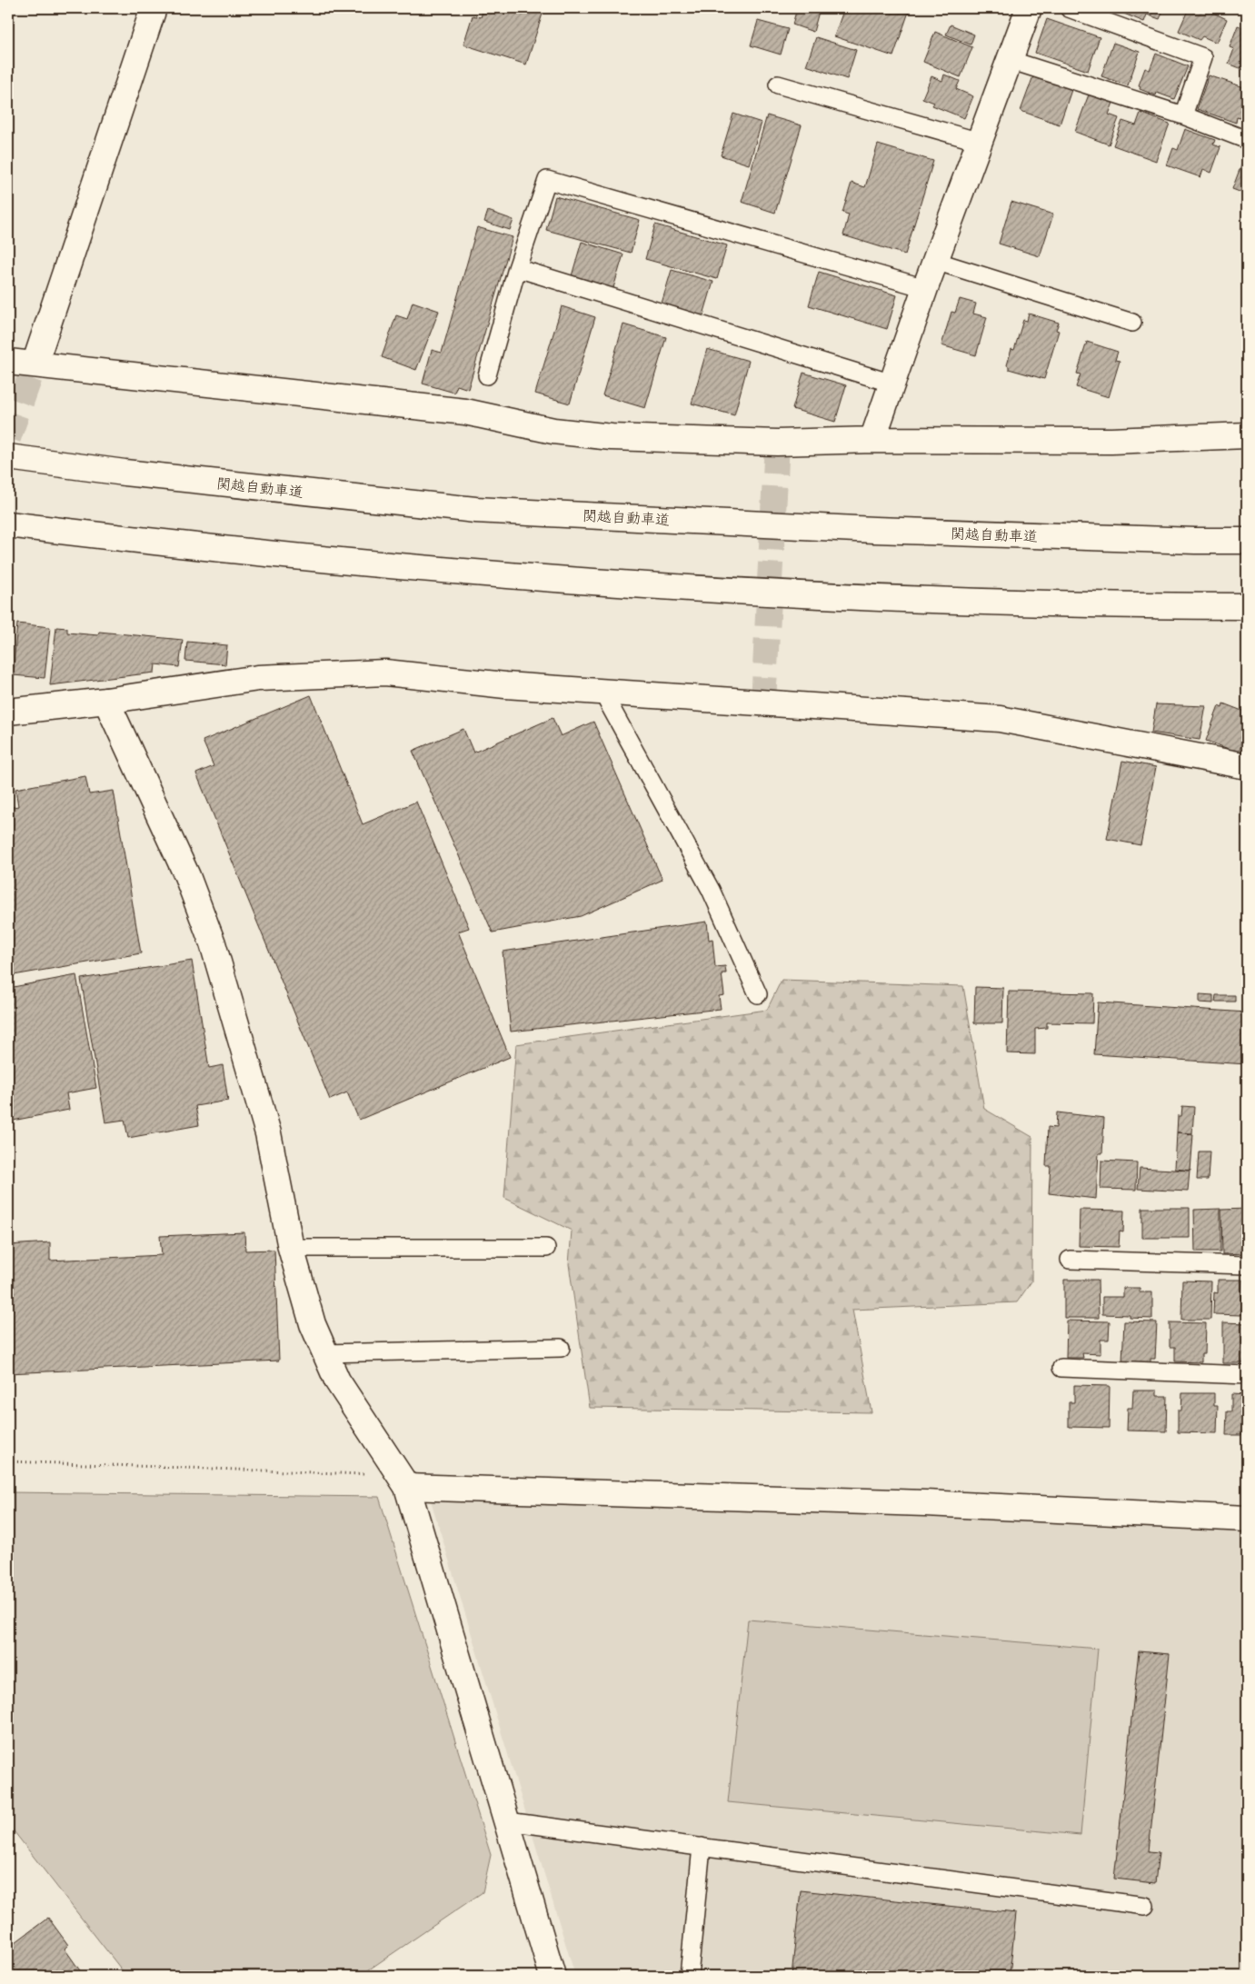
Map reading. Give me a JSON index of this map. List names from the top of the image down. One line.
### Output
{"streets":{"main road":["関越自動車道"]}}
